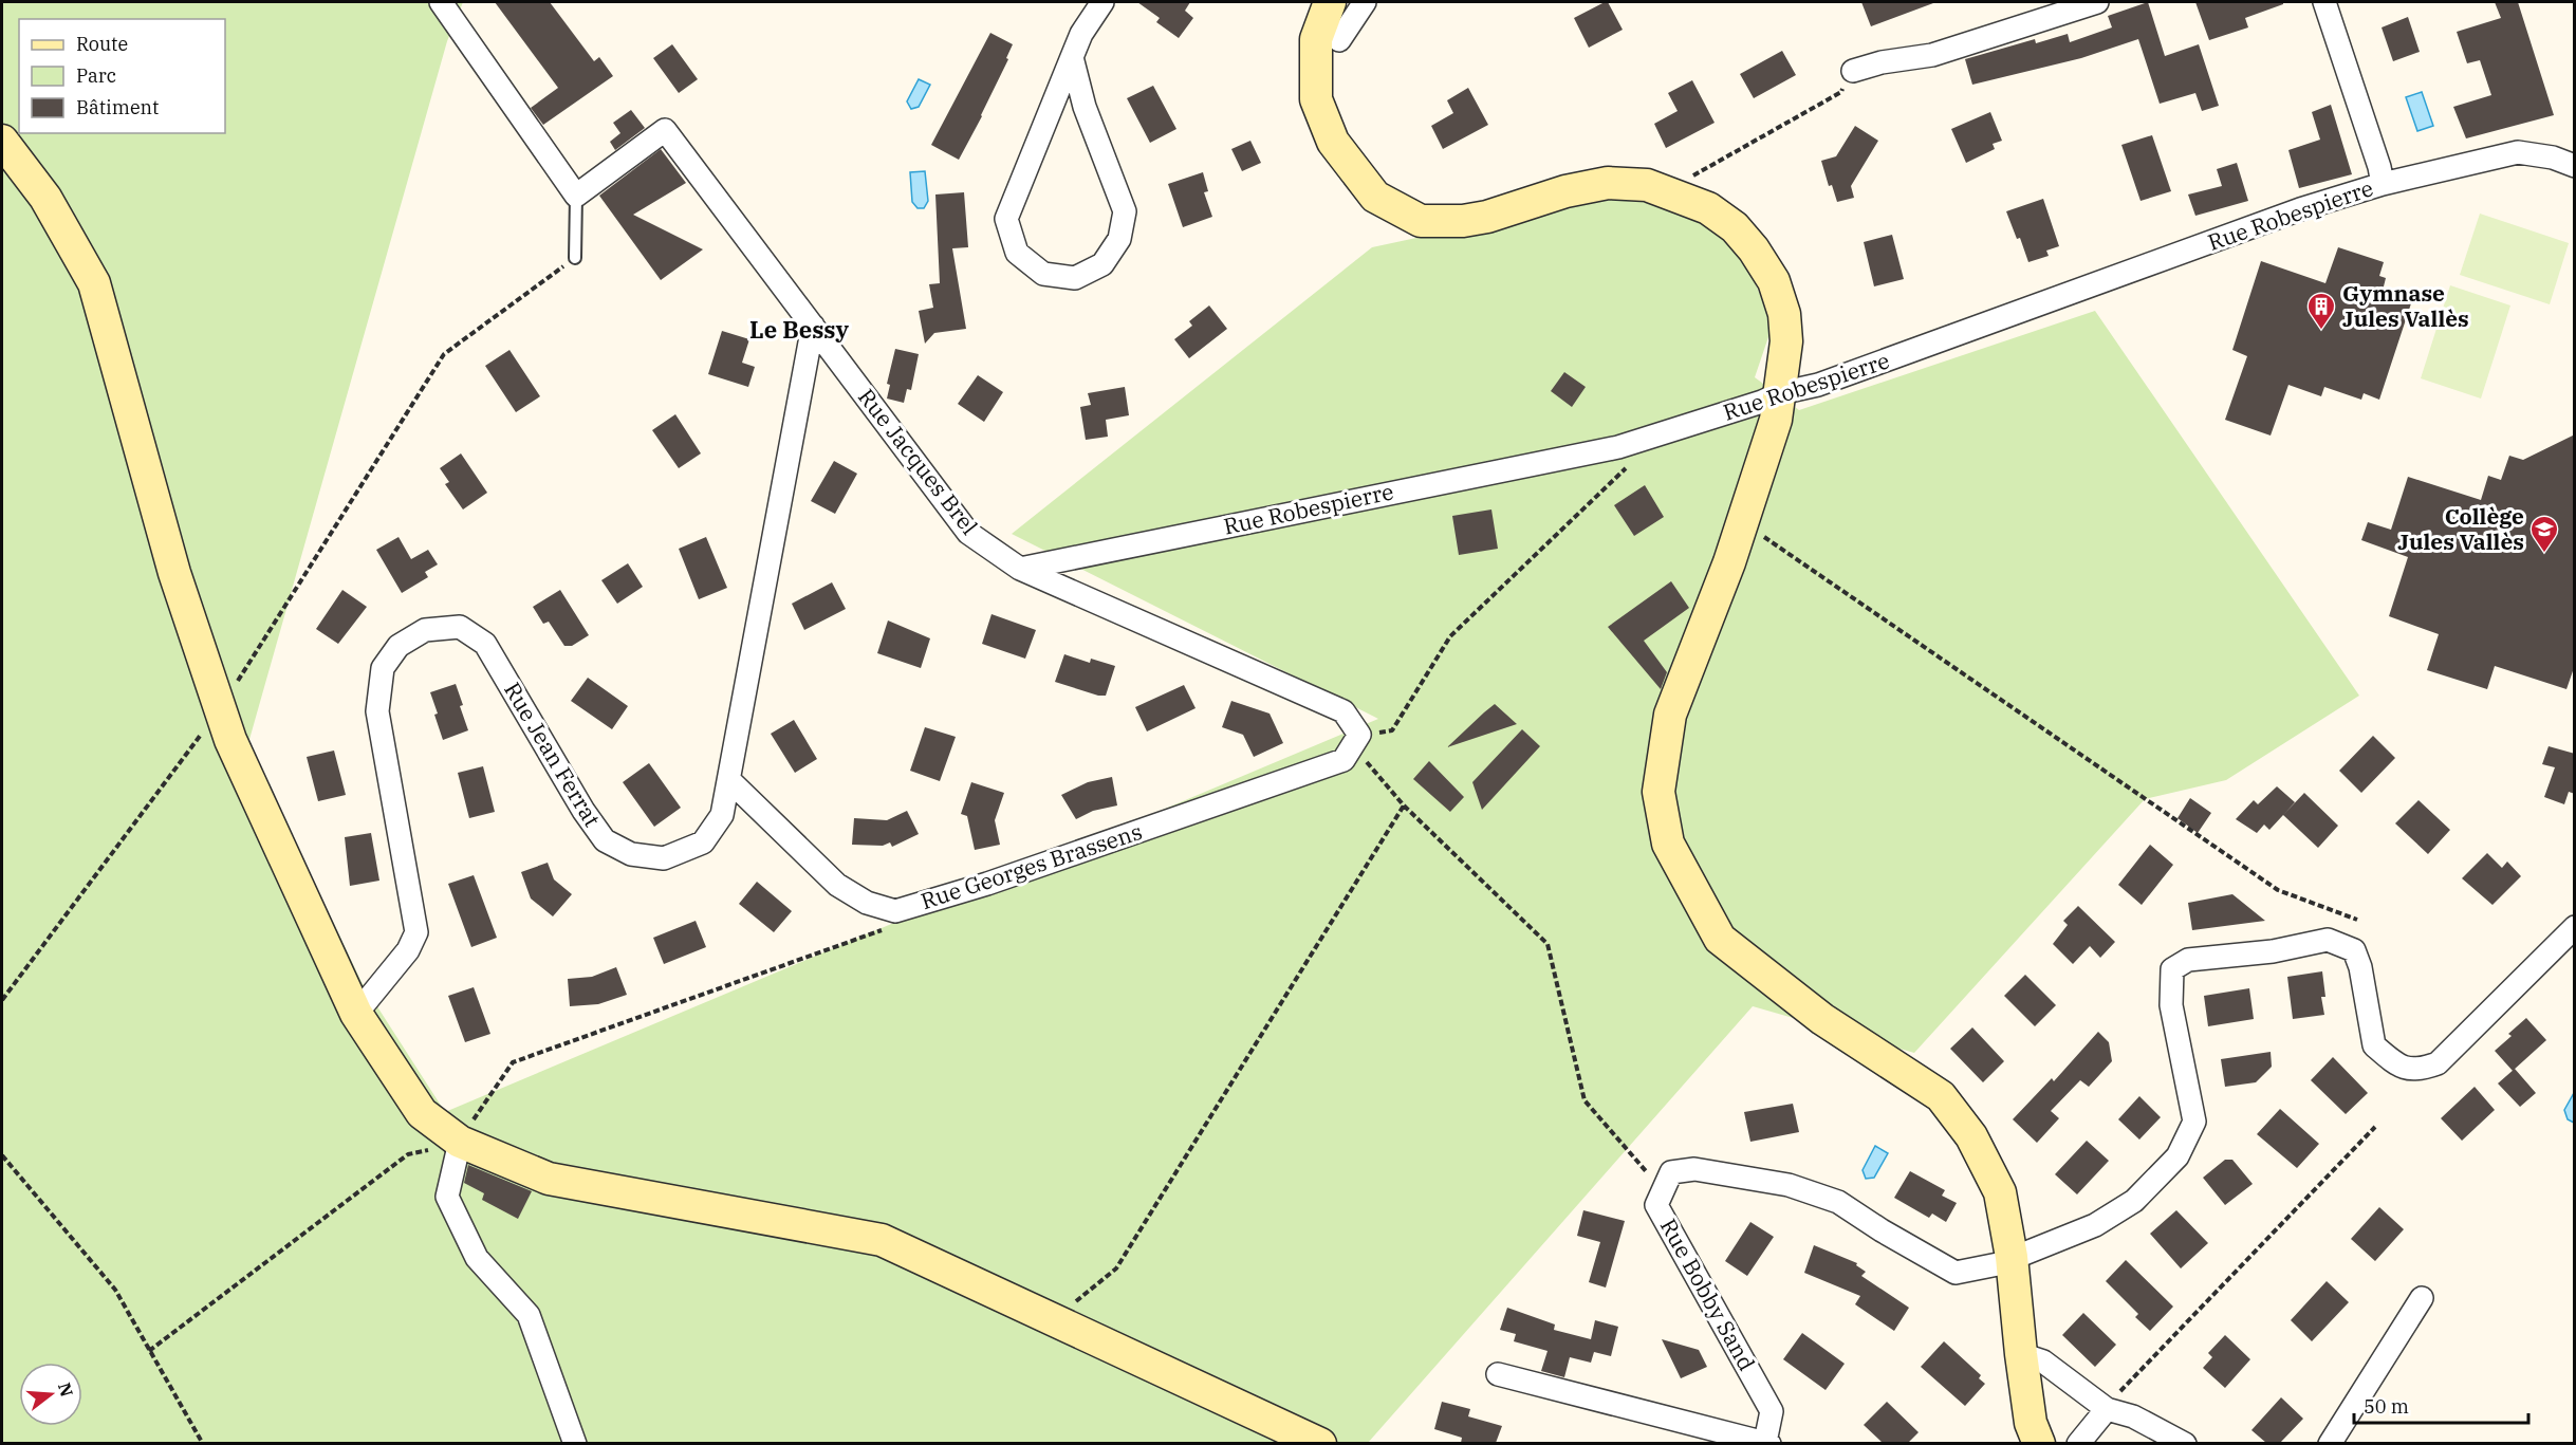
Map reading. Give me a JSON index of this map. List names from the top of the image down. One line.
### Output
{"streets":{"street":["Rue Robespierre","Rue Jacques Brel","Rue Jean Ferrat","Rue Georges Brassens","Rue Bobby Sand"]},"crossings":[["Rue Robespierre","Rue Jacques Brel"],["Rue Jacques Brel","Rue Jean Ferrat"],["Rue Jacques Brel","Rue Georges Brassens"],["Rue Jean Ferrat","Rue Georges Brassens"]],"districts":["Le Bessy"],"places":{"building":["Gymnase Jules Vallès"],"school or university":["Collège Jules Vallès"]},"legend":["Route","Parc","Bâtiment"],"scale_bar":"50 m","north":"right"}
